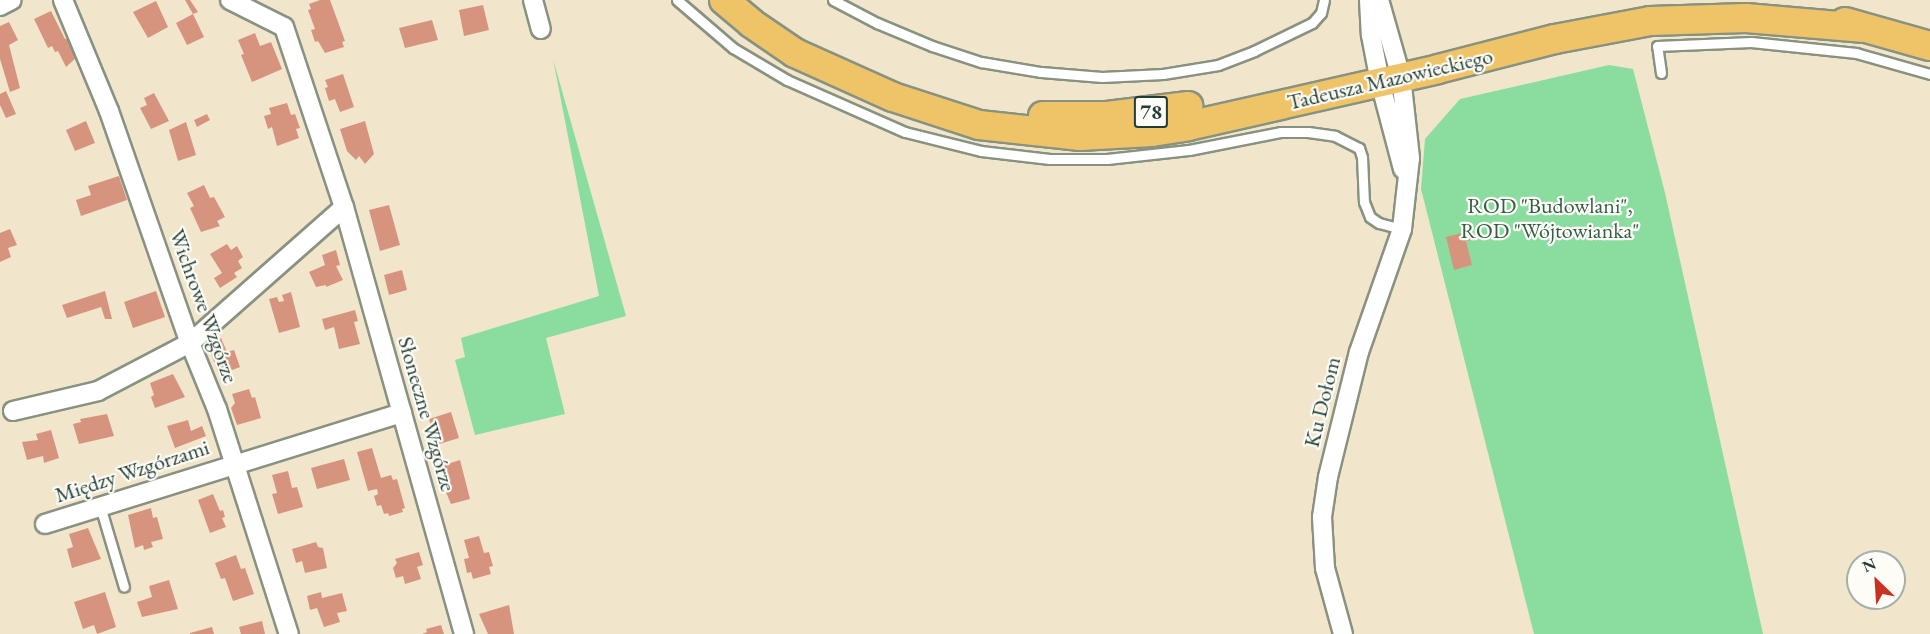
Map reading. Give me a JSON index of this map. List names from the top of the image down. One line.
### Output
{"streets":{"main road":["Tadeusza Mazowieckiego","78"],"street":["Wichrowe Wzgórze","Ku Dołom","Słoneczne Wzgórze","Między Wzgórzami"]},"crossings":[["Tadeusza Mazowieckiego","Ku Dołom"],["Wichrowe Wzgórze","Między Wzgórzami"],["Słoneczne Wzgórze","Między Wzgórzami"]],"parks":["ROD \"Budowlani\", ROD \"Wójtowianka\""],"north":"top left"}
